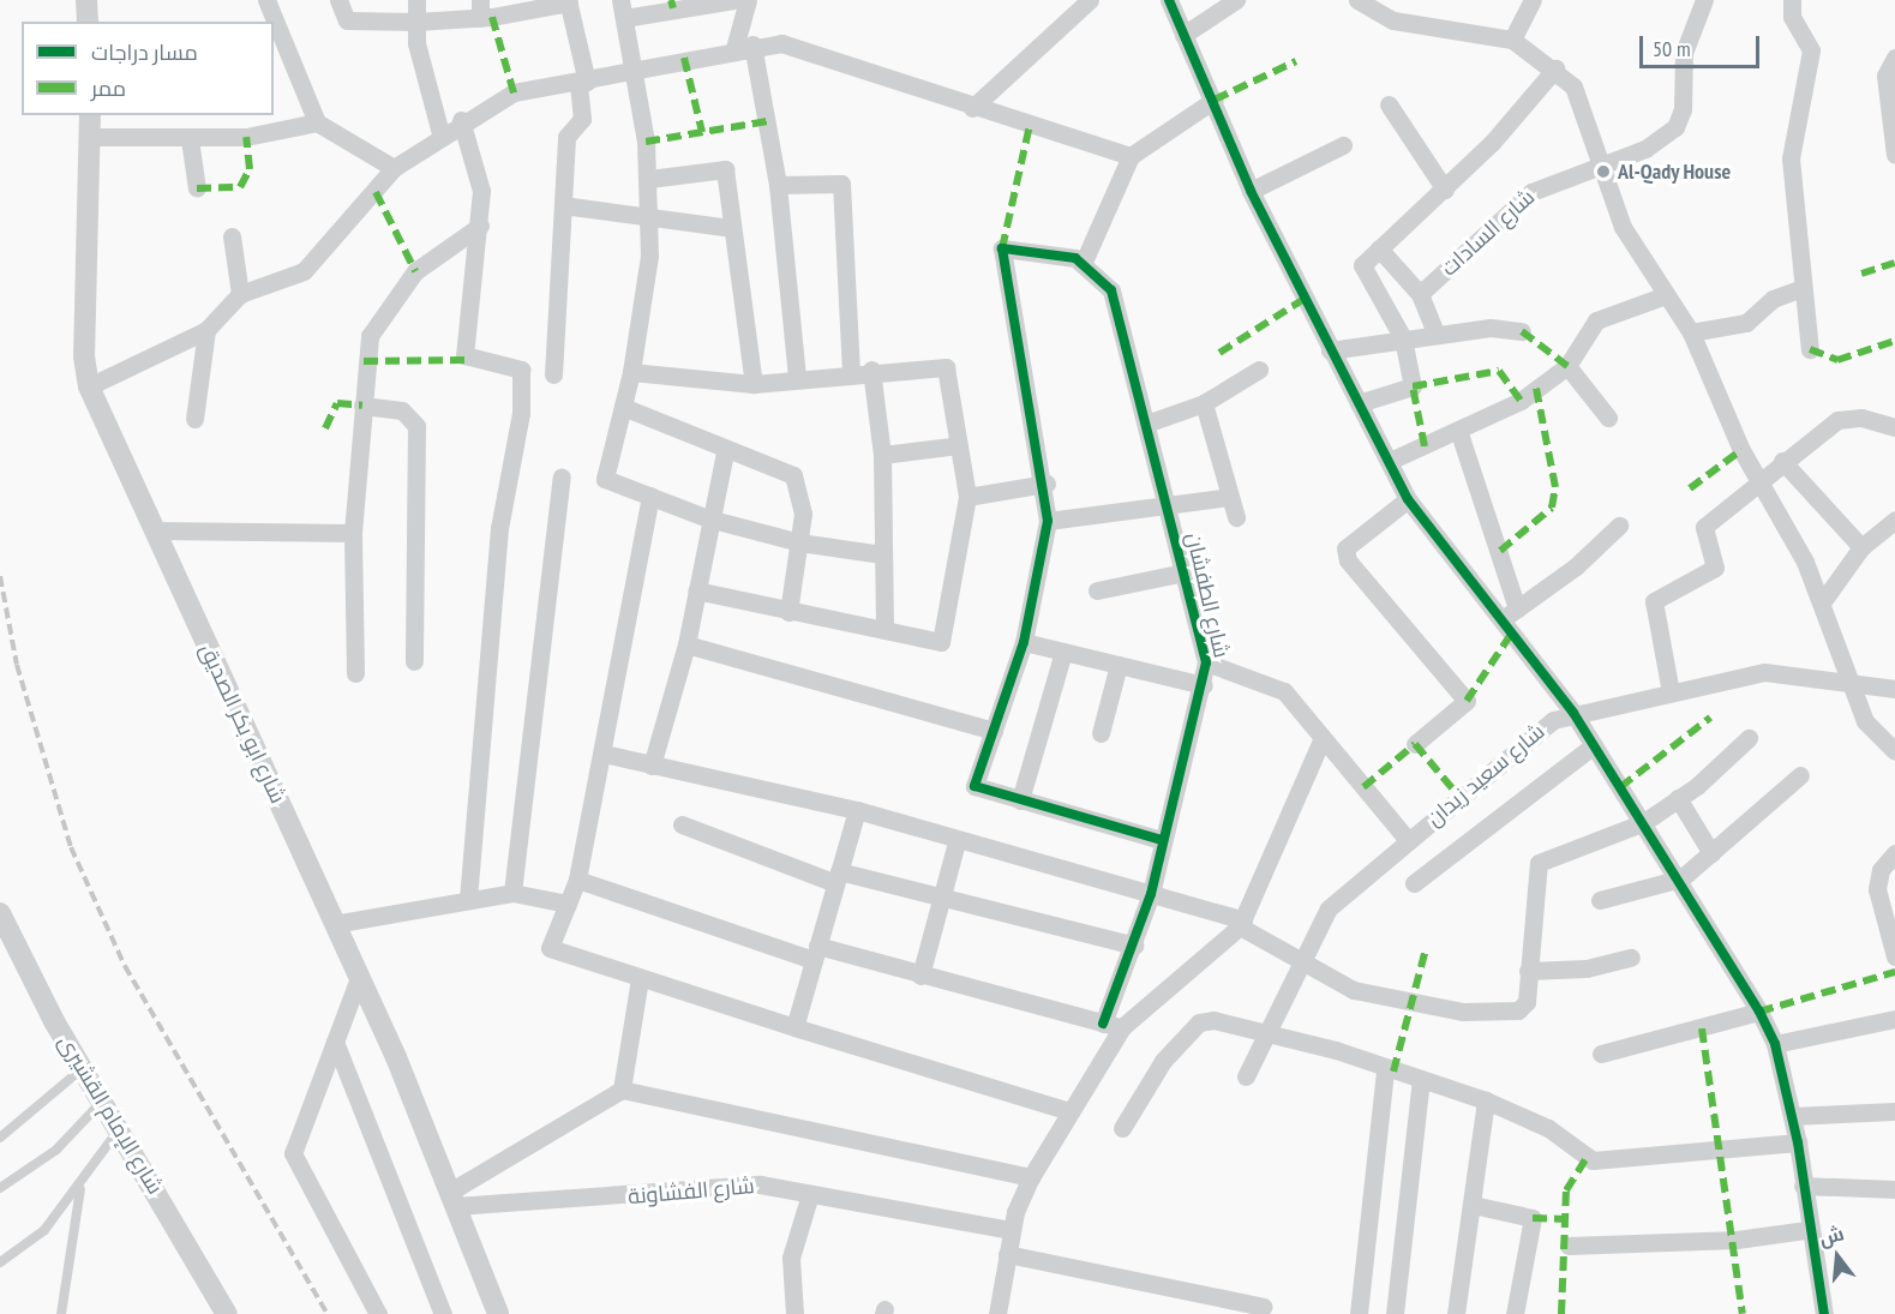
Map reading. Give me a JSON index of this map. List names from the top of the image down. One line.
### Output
{"streets":{"street":["شارع السادات","شارع الطفشان","شارع ابو بكر الصديق","شارع سعيد زيدان","شارع الإمام القشيرى","شارع الفشاونة"]},"crossings":[["شارع ابو بكر الصديق","شارع الفشاونة"]],"places":["Al-Qady House"],"legend":["مسار دراجات","ممر"],"scale_bar":"50 m","north":"top"}
